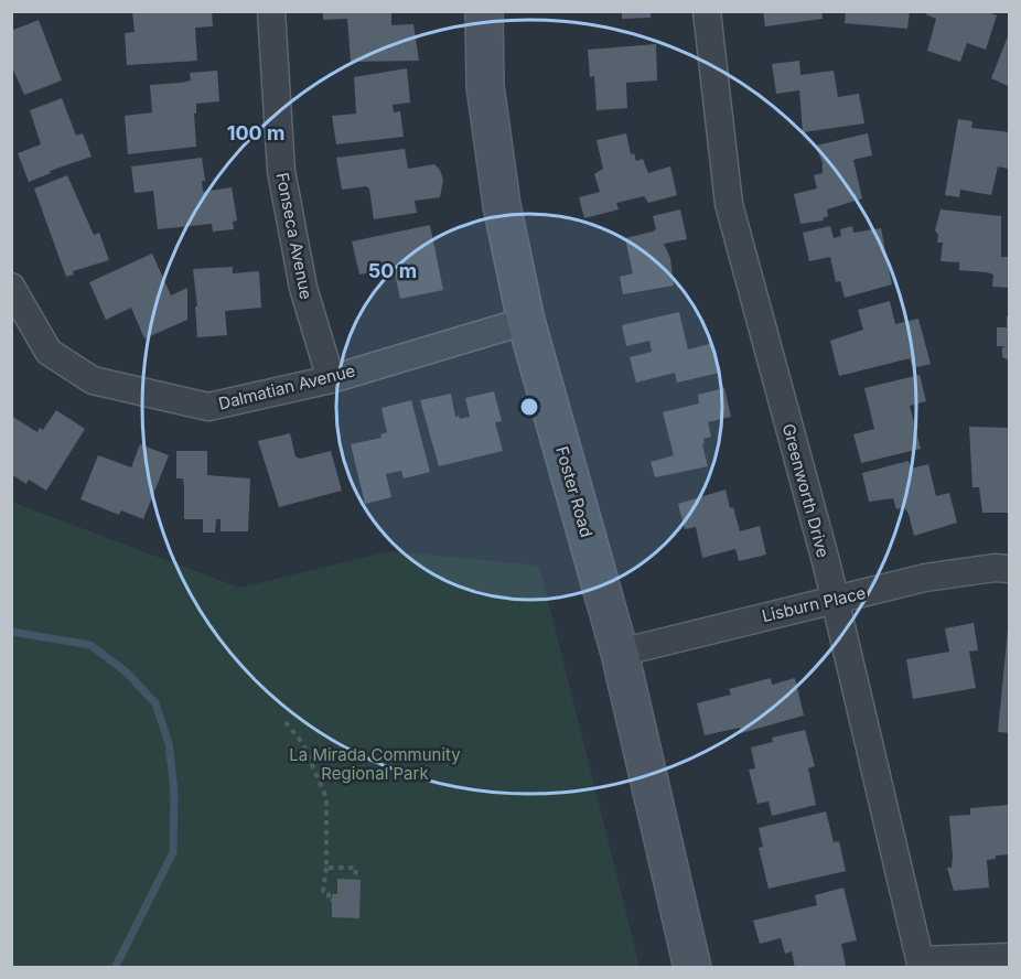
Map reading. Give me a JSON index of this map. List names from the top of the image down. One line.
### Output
{"streets":{"street":["Fonseca Avenue","Dalmatian Avenue","Greenworth Drive","Foster Road","Lisburn Place"]},"crossings":[["Fonseca Avenue","Dalmatian Avenue"],["Dalmatian Avenue","Foster Road"],["Greenworth Drive","Lisburn Place"],["Foster Road","Lisburn Place"]],"parks":["La Mirada Community Regional Park"],"rings":["100 m","50 m"]}
